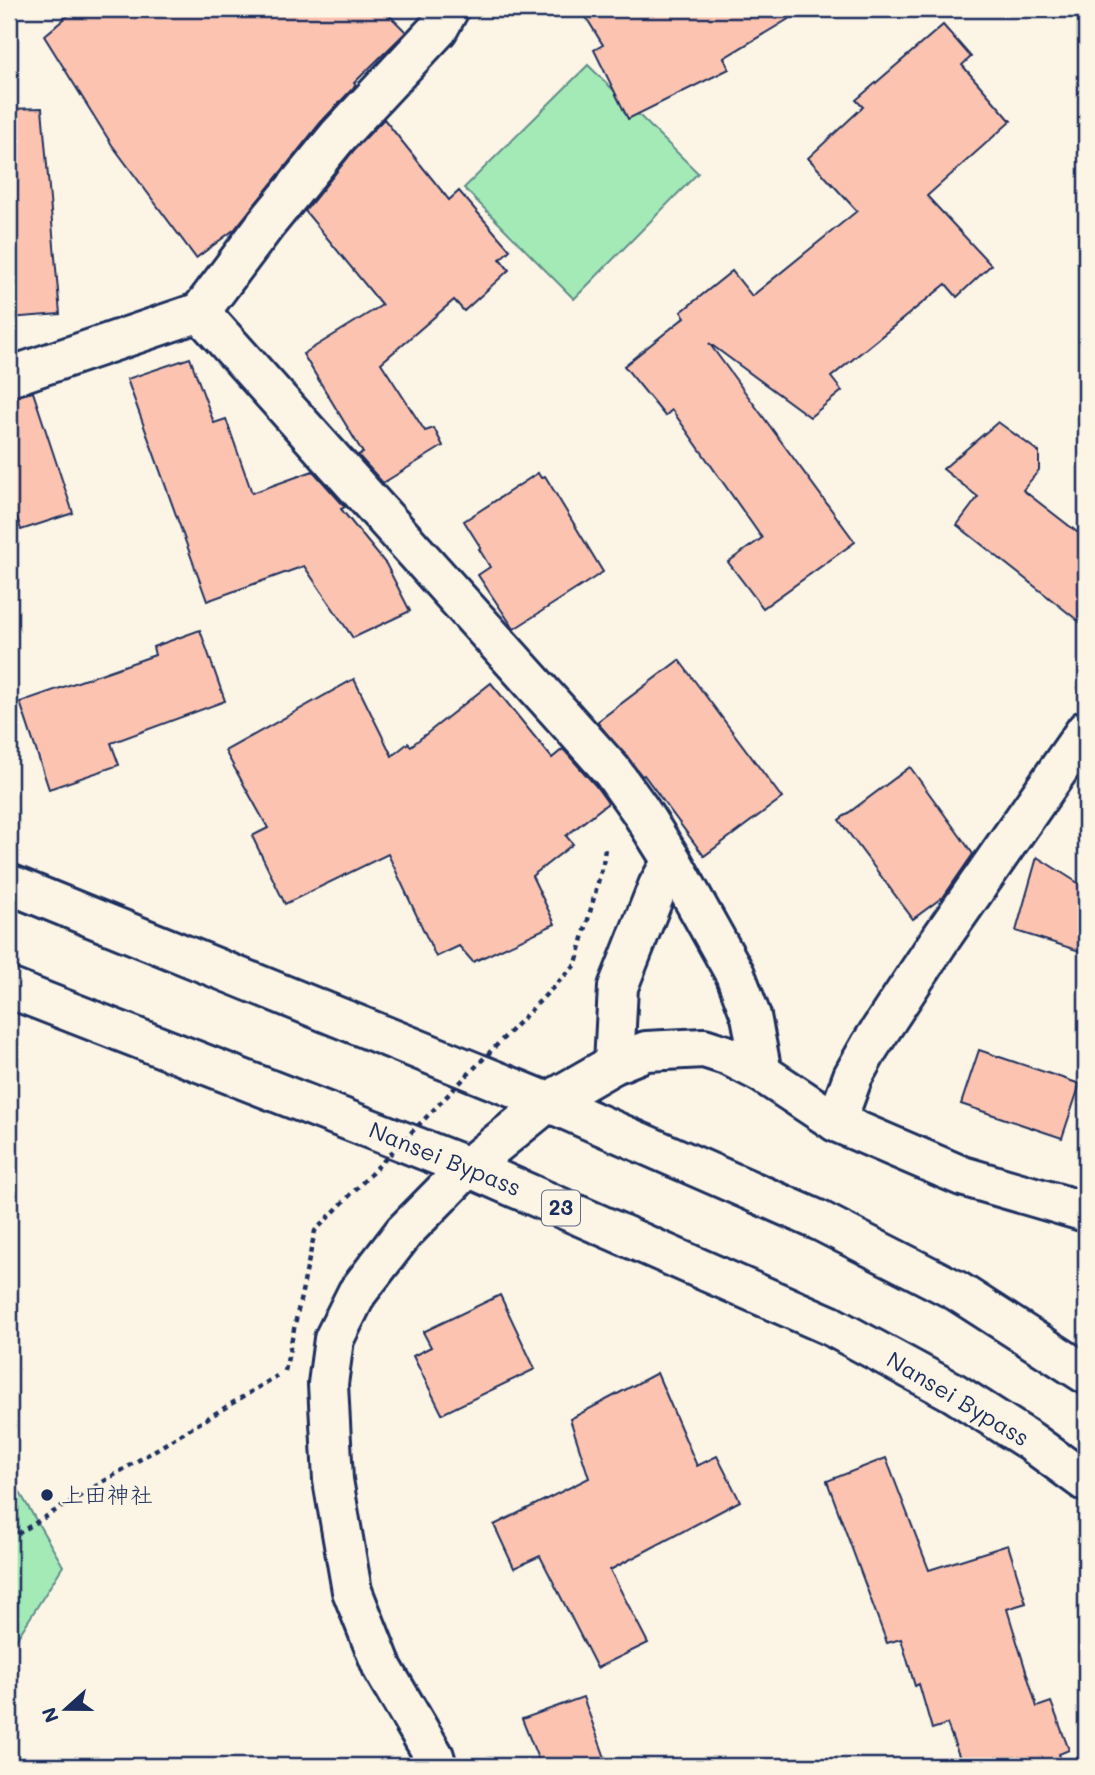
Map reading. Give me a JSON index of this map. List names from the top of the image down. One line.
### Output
{"streets":{"main road":["Nansei Bypass","23"]},"places":["上田神社"],"north":"left"}
